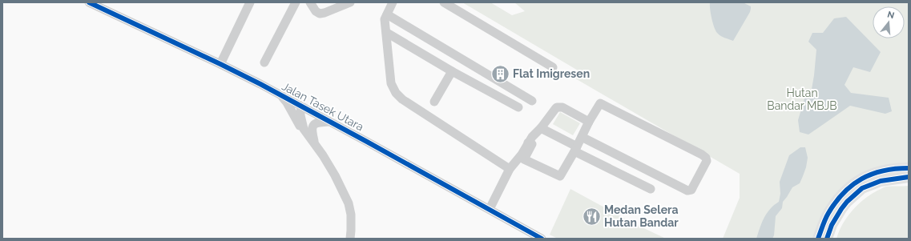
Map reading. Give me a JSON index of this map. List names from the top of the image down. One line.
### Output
{"streets":{"street":["Jalan Tasek Utara"]},"parks":["Hutan Bandar MBJB"],"places":{"building":["Flat Imigresen"],"restaurant":["Medan Selera Hutan Bandar"]},"north":"top"}
